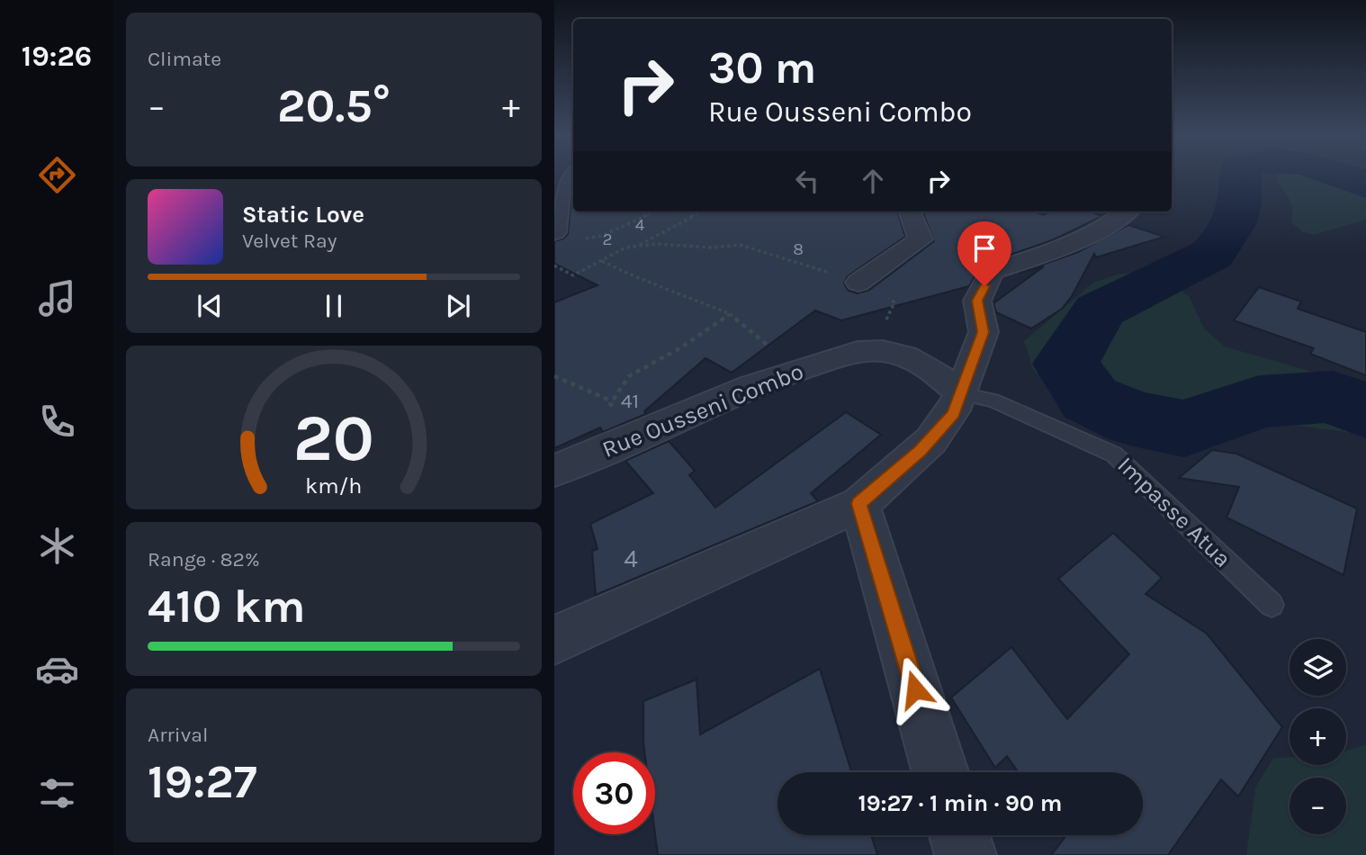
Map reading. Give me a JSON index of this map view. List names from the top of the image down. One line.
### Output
{"streets":{"street":["Rue Ousseni Combo"],"lane":["Impasse Atua"]},"crossings":[["Rue Ousseni Combo","Impasse Atua"]],"house_numbers":["4","2","8","41","4"],"page":{"tabs":"19:26","tile":["Climate",["Range · 82%","410 km"],["Arrival","19:27"]],"turn":["30 m","Rue Ousseni Combo"],"heat":["−","20.5°","+"],"song":["Static Love","Velvet Ray"],"map_buttons":["+","−"],"limit":"30","trip":"19:27 · 1 min · 90 m","gauge":["20","km/h"]}}
